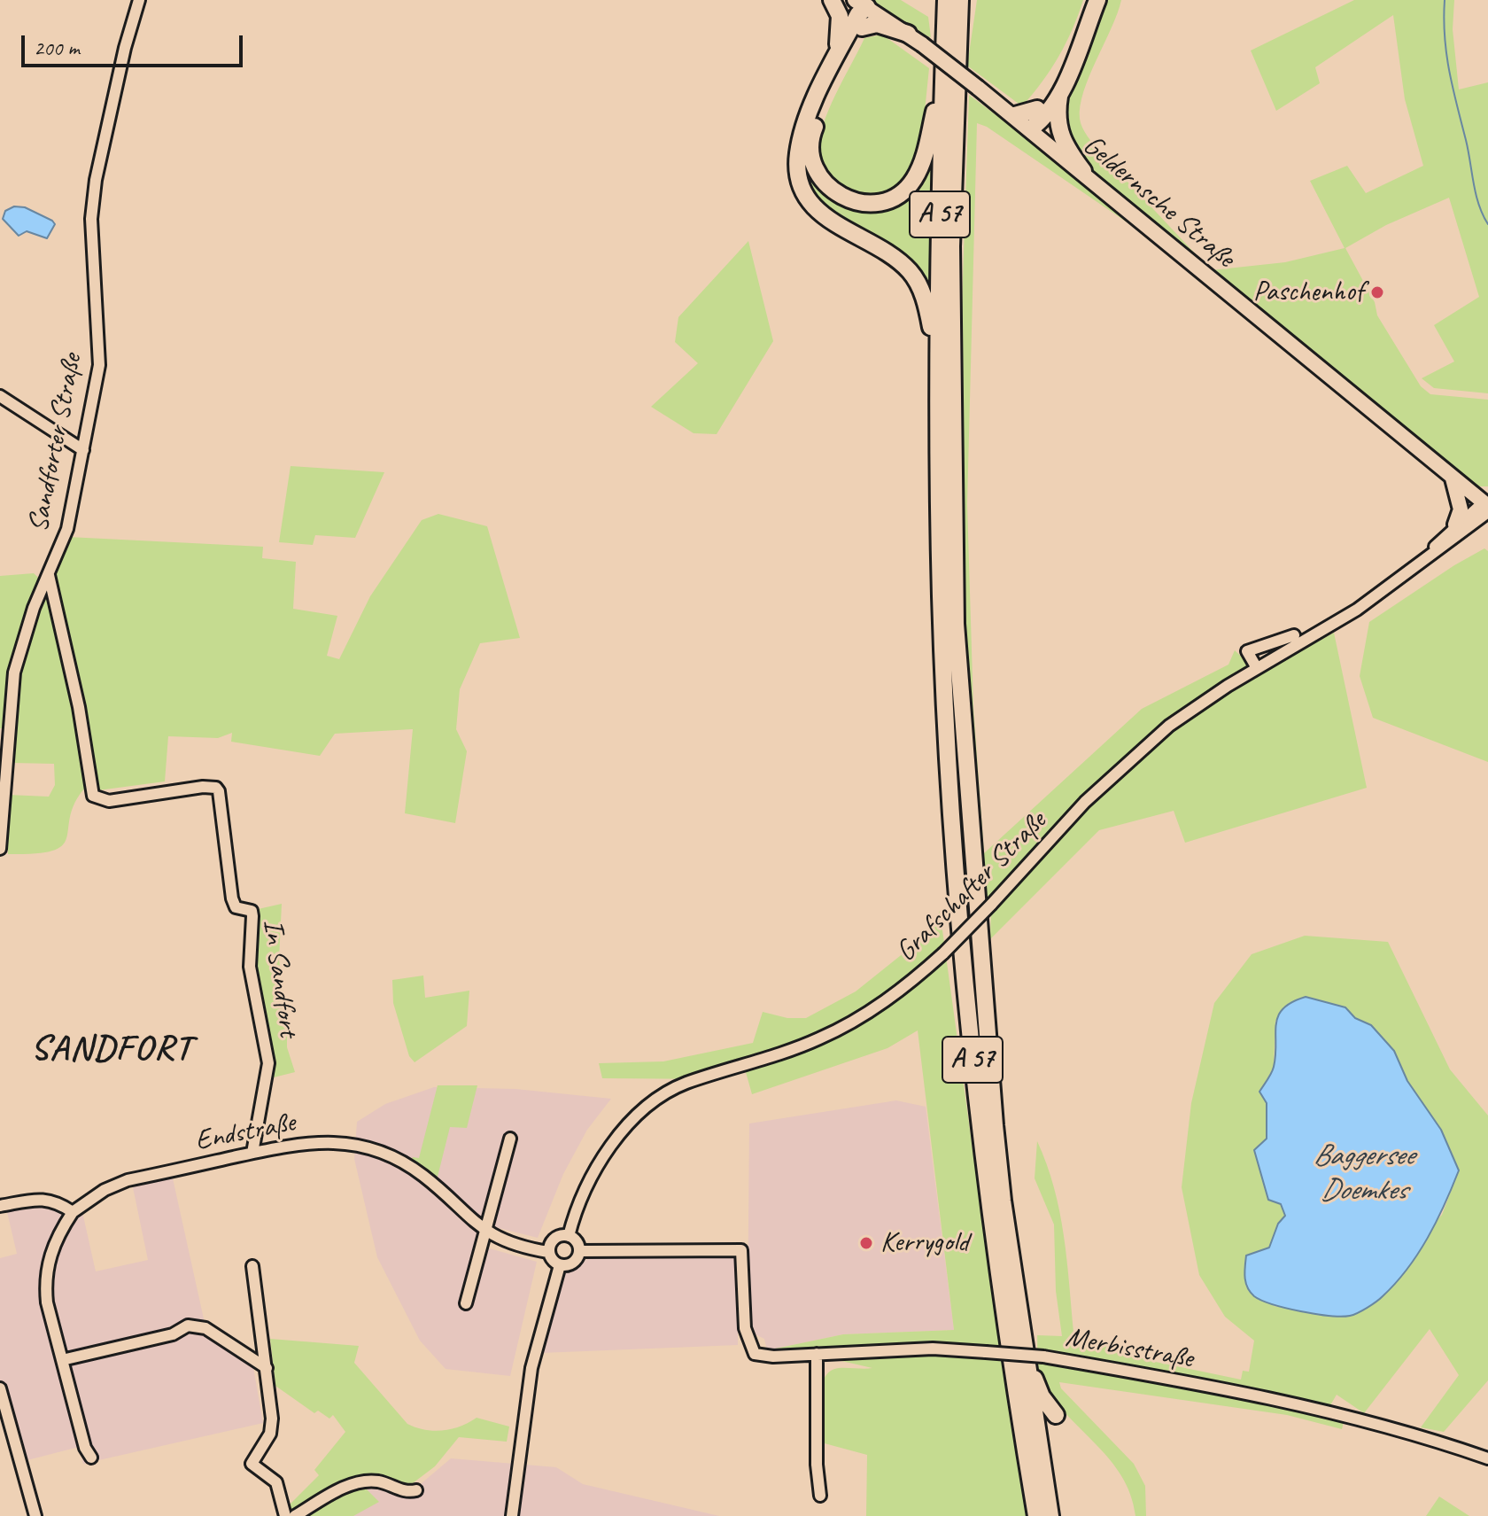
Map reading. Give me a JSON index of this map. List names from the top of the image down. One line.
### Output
{"streets":{"highway":["A 57"],"main road":["Geldernsche Straße"],"street":["Sandforter Straße","Grafschafter Straße","In Sandfort","Endstraße","Merbisstraße"]},"crossings":[["Geldernsche Straße","Grafschafter Straße"],["Sandforter Straße","In Sandfort"],["Grafschafter Straße","Endstraße"],["Grafschafter Straße","Merbisstraße"],["In Sandfort","Endstraße"],["Endstraße","Merbisstraße"]],"districts":["SANDFORT"],"water":["Baggersee Doemkes"],"places":["Paschenhof","Kerrygold"],"scale_bar":"200 m"}
